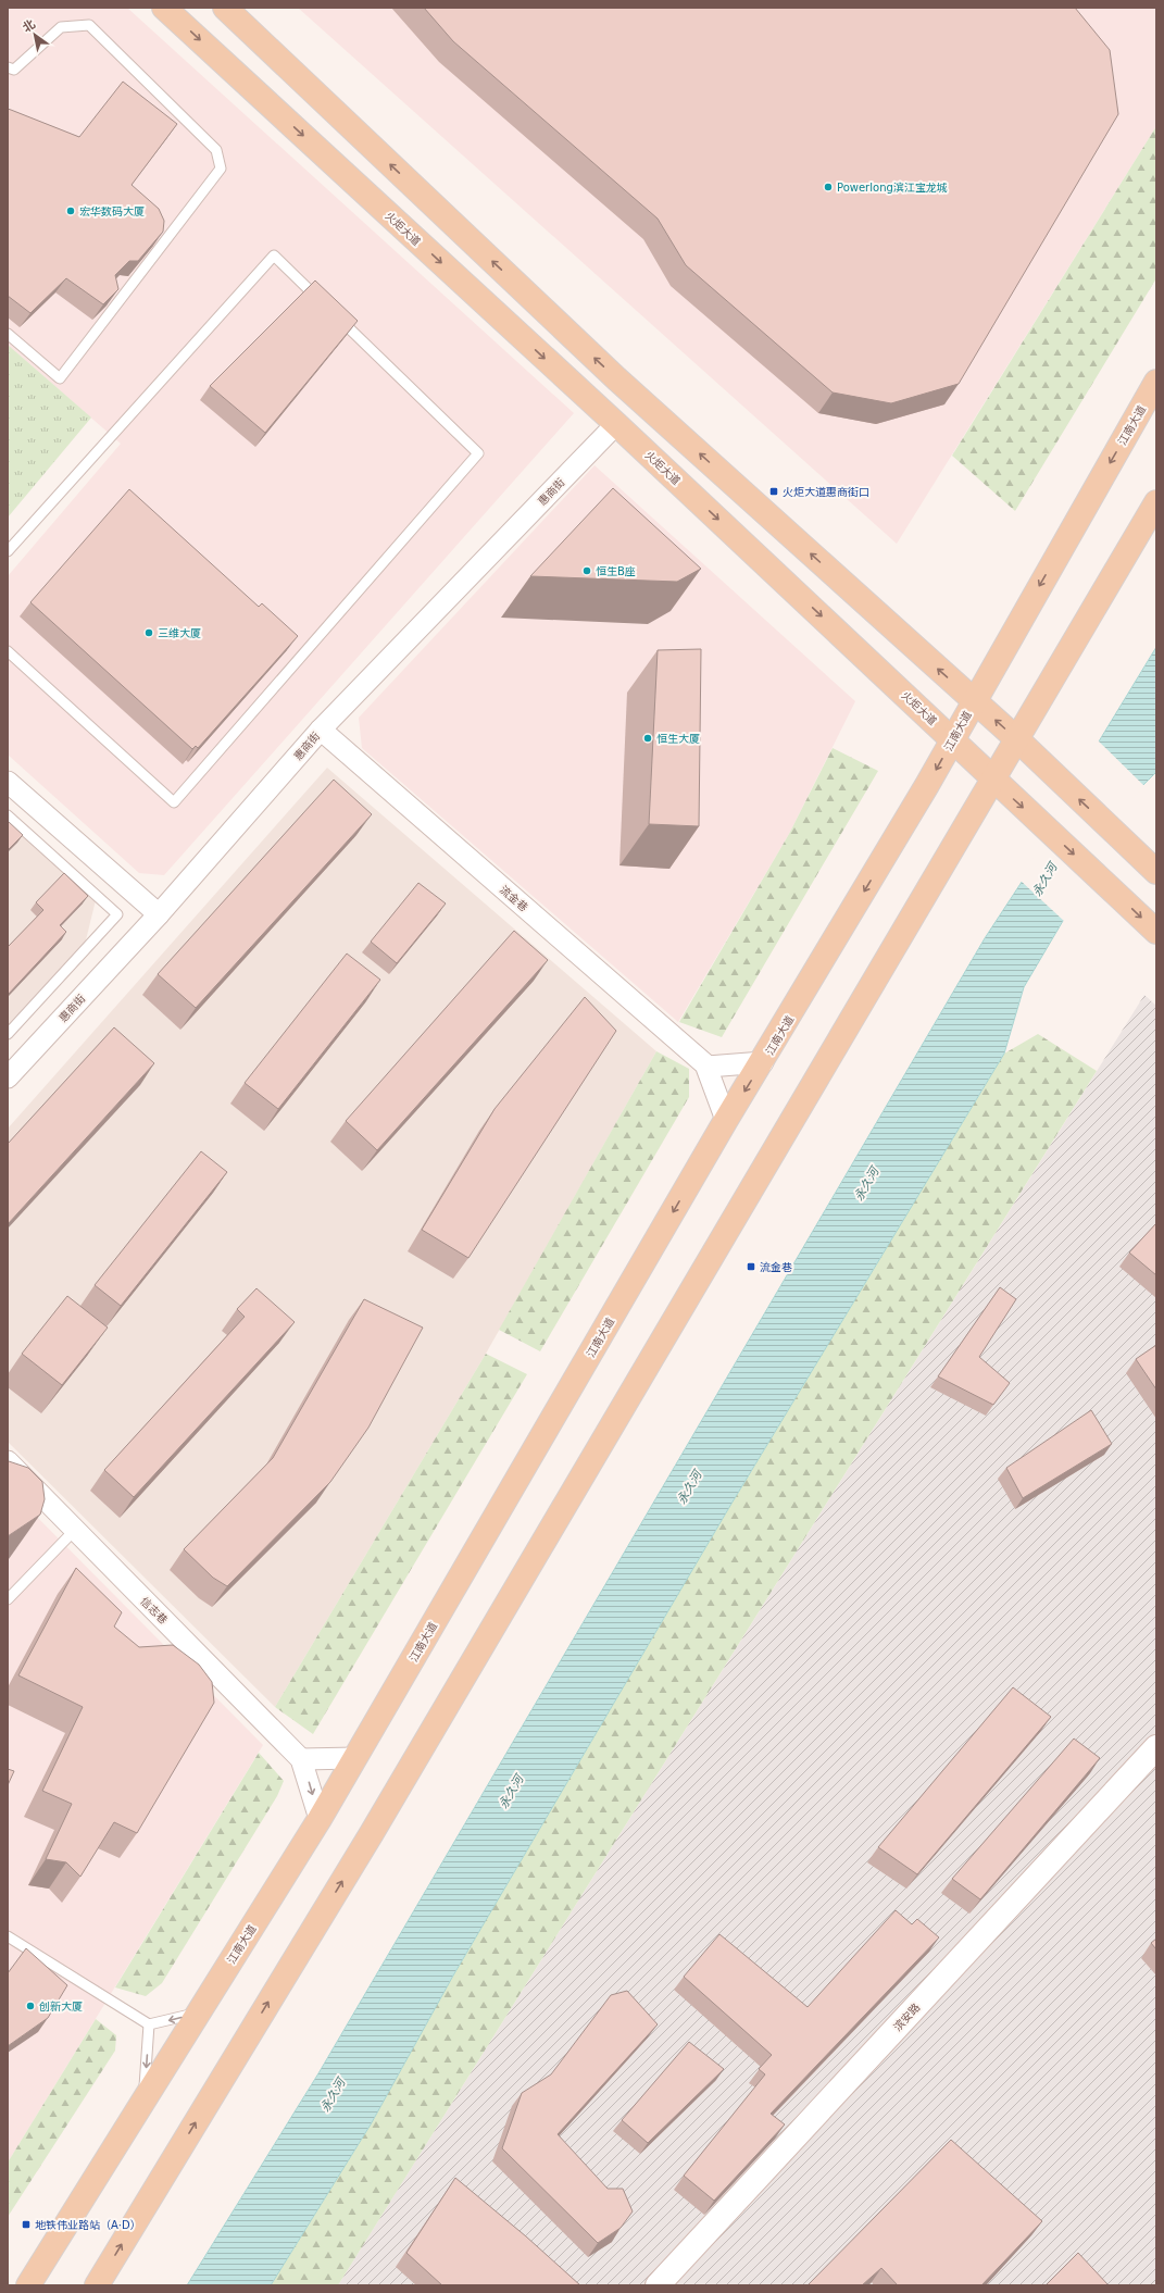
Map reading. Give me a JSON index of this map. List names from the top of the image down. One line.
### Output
{"streets":{"main road":["火炬大道","江南大道"],"street":["惠商街","流金巷","信志巷","滨安路"]},"crossings":[["火炬大道","江南大道"],["火炬大道","惠商街"],["江南大道","流金巷"],["江南大道","信志巷"],["惠商街","流金巷"]],"water":["永久河"],"places":{"other":["Powerlong滨江宝龙城","宏华数码大厦","恒生B座","三维大厦","恒生大厦","创新大厦"],"transit":["火炬大道惠商街口","流金巷","地铁伟业路站（A·D）"]},"north":"top left"}
